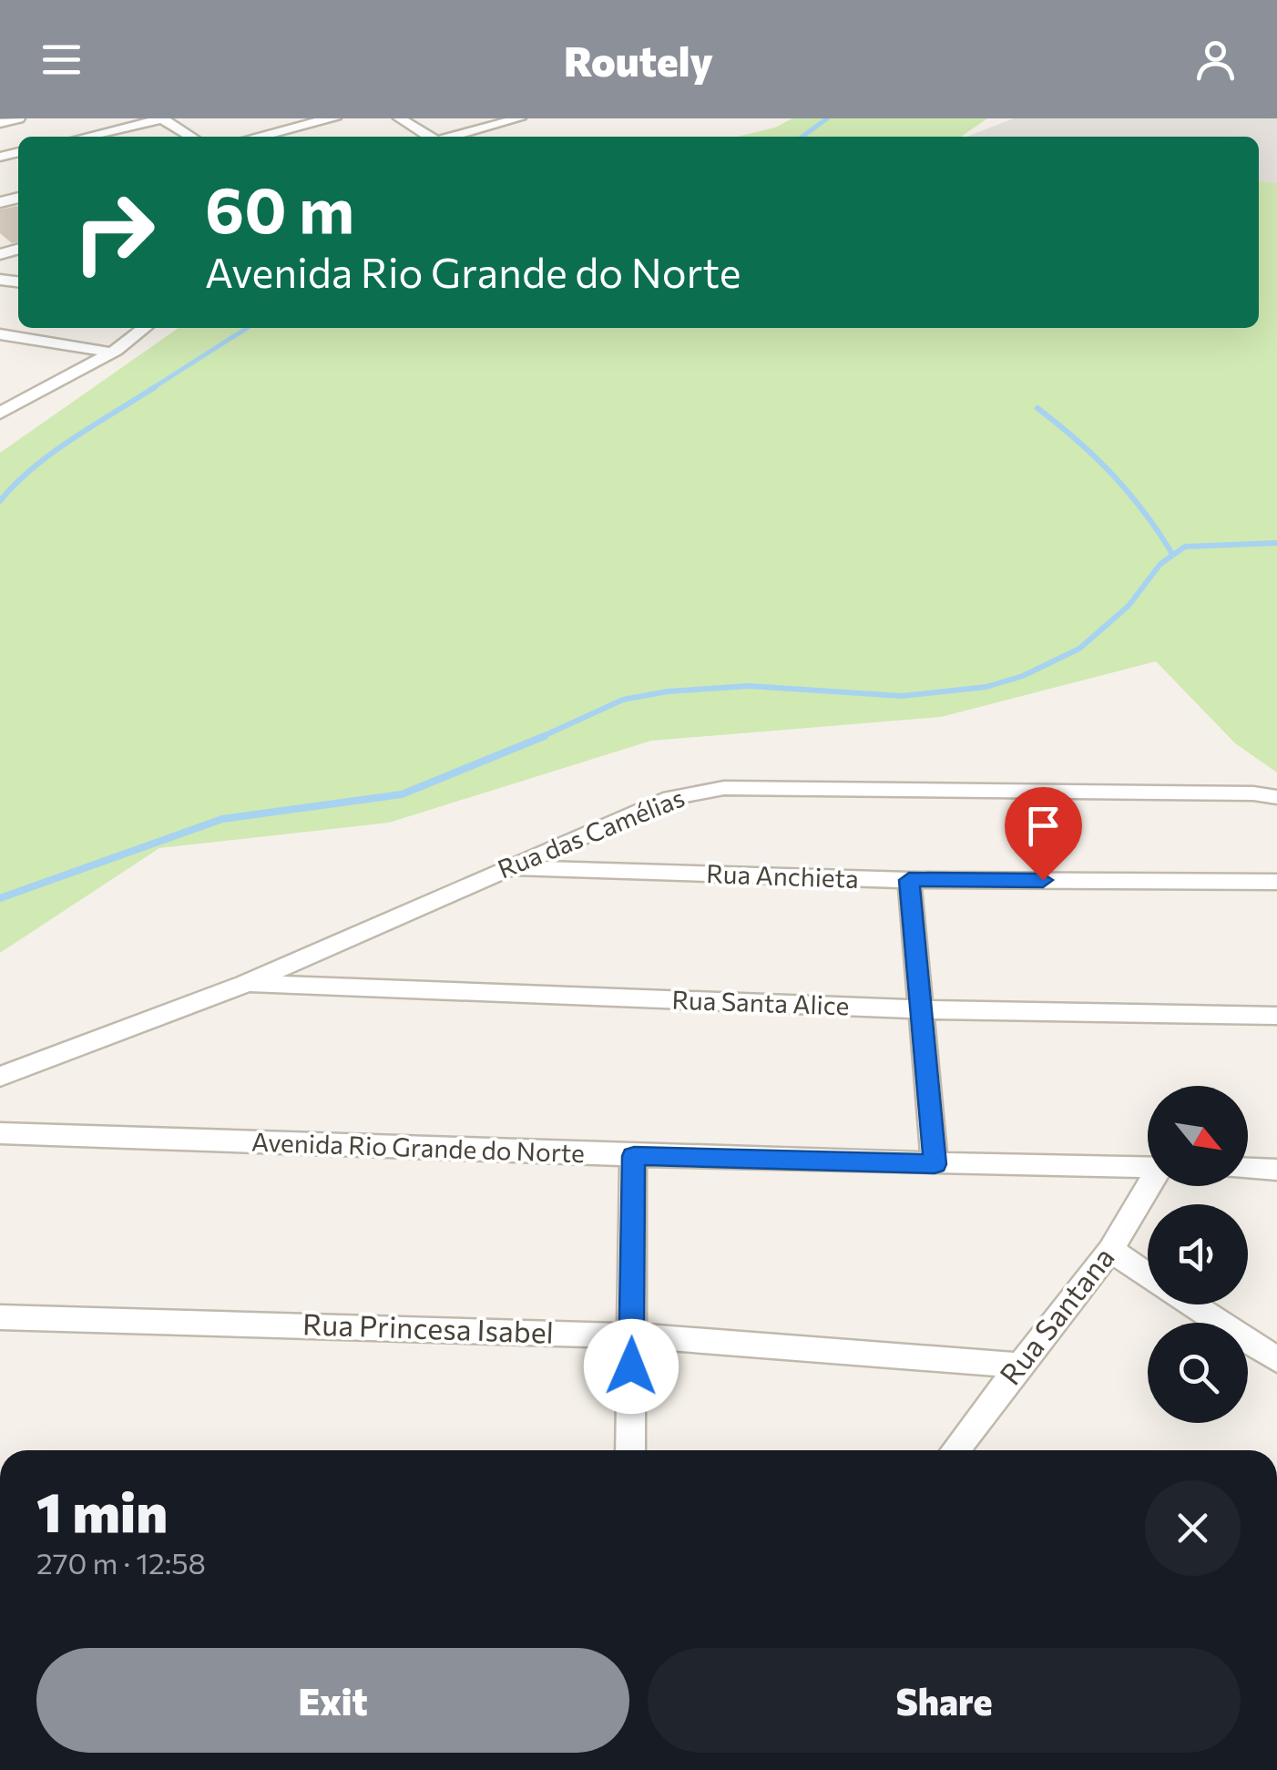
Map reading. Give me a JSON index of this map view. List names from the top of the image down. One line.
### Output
{"streets":{"street":["Rua das Camélias","Rua Anchieta","Rua Santa Alice","Avenida Rio Grande do Norte","Rua Santana","Rua Princesa Isabel"]},"crossings":[["Rua das Camélias","Rua Anchieta"],["Rua das Camélias","Rua Santa Alice"],["Rua Santana","Rua Princesa Isabel"]],"north":"bottom right","page":{"header":"Routely","turn":["60 m","Avenida Rio Grande do Norte"],"heading":["1 min","270 m · 12:58"],"buttons":["Exit","Share"]}}
